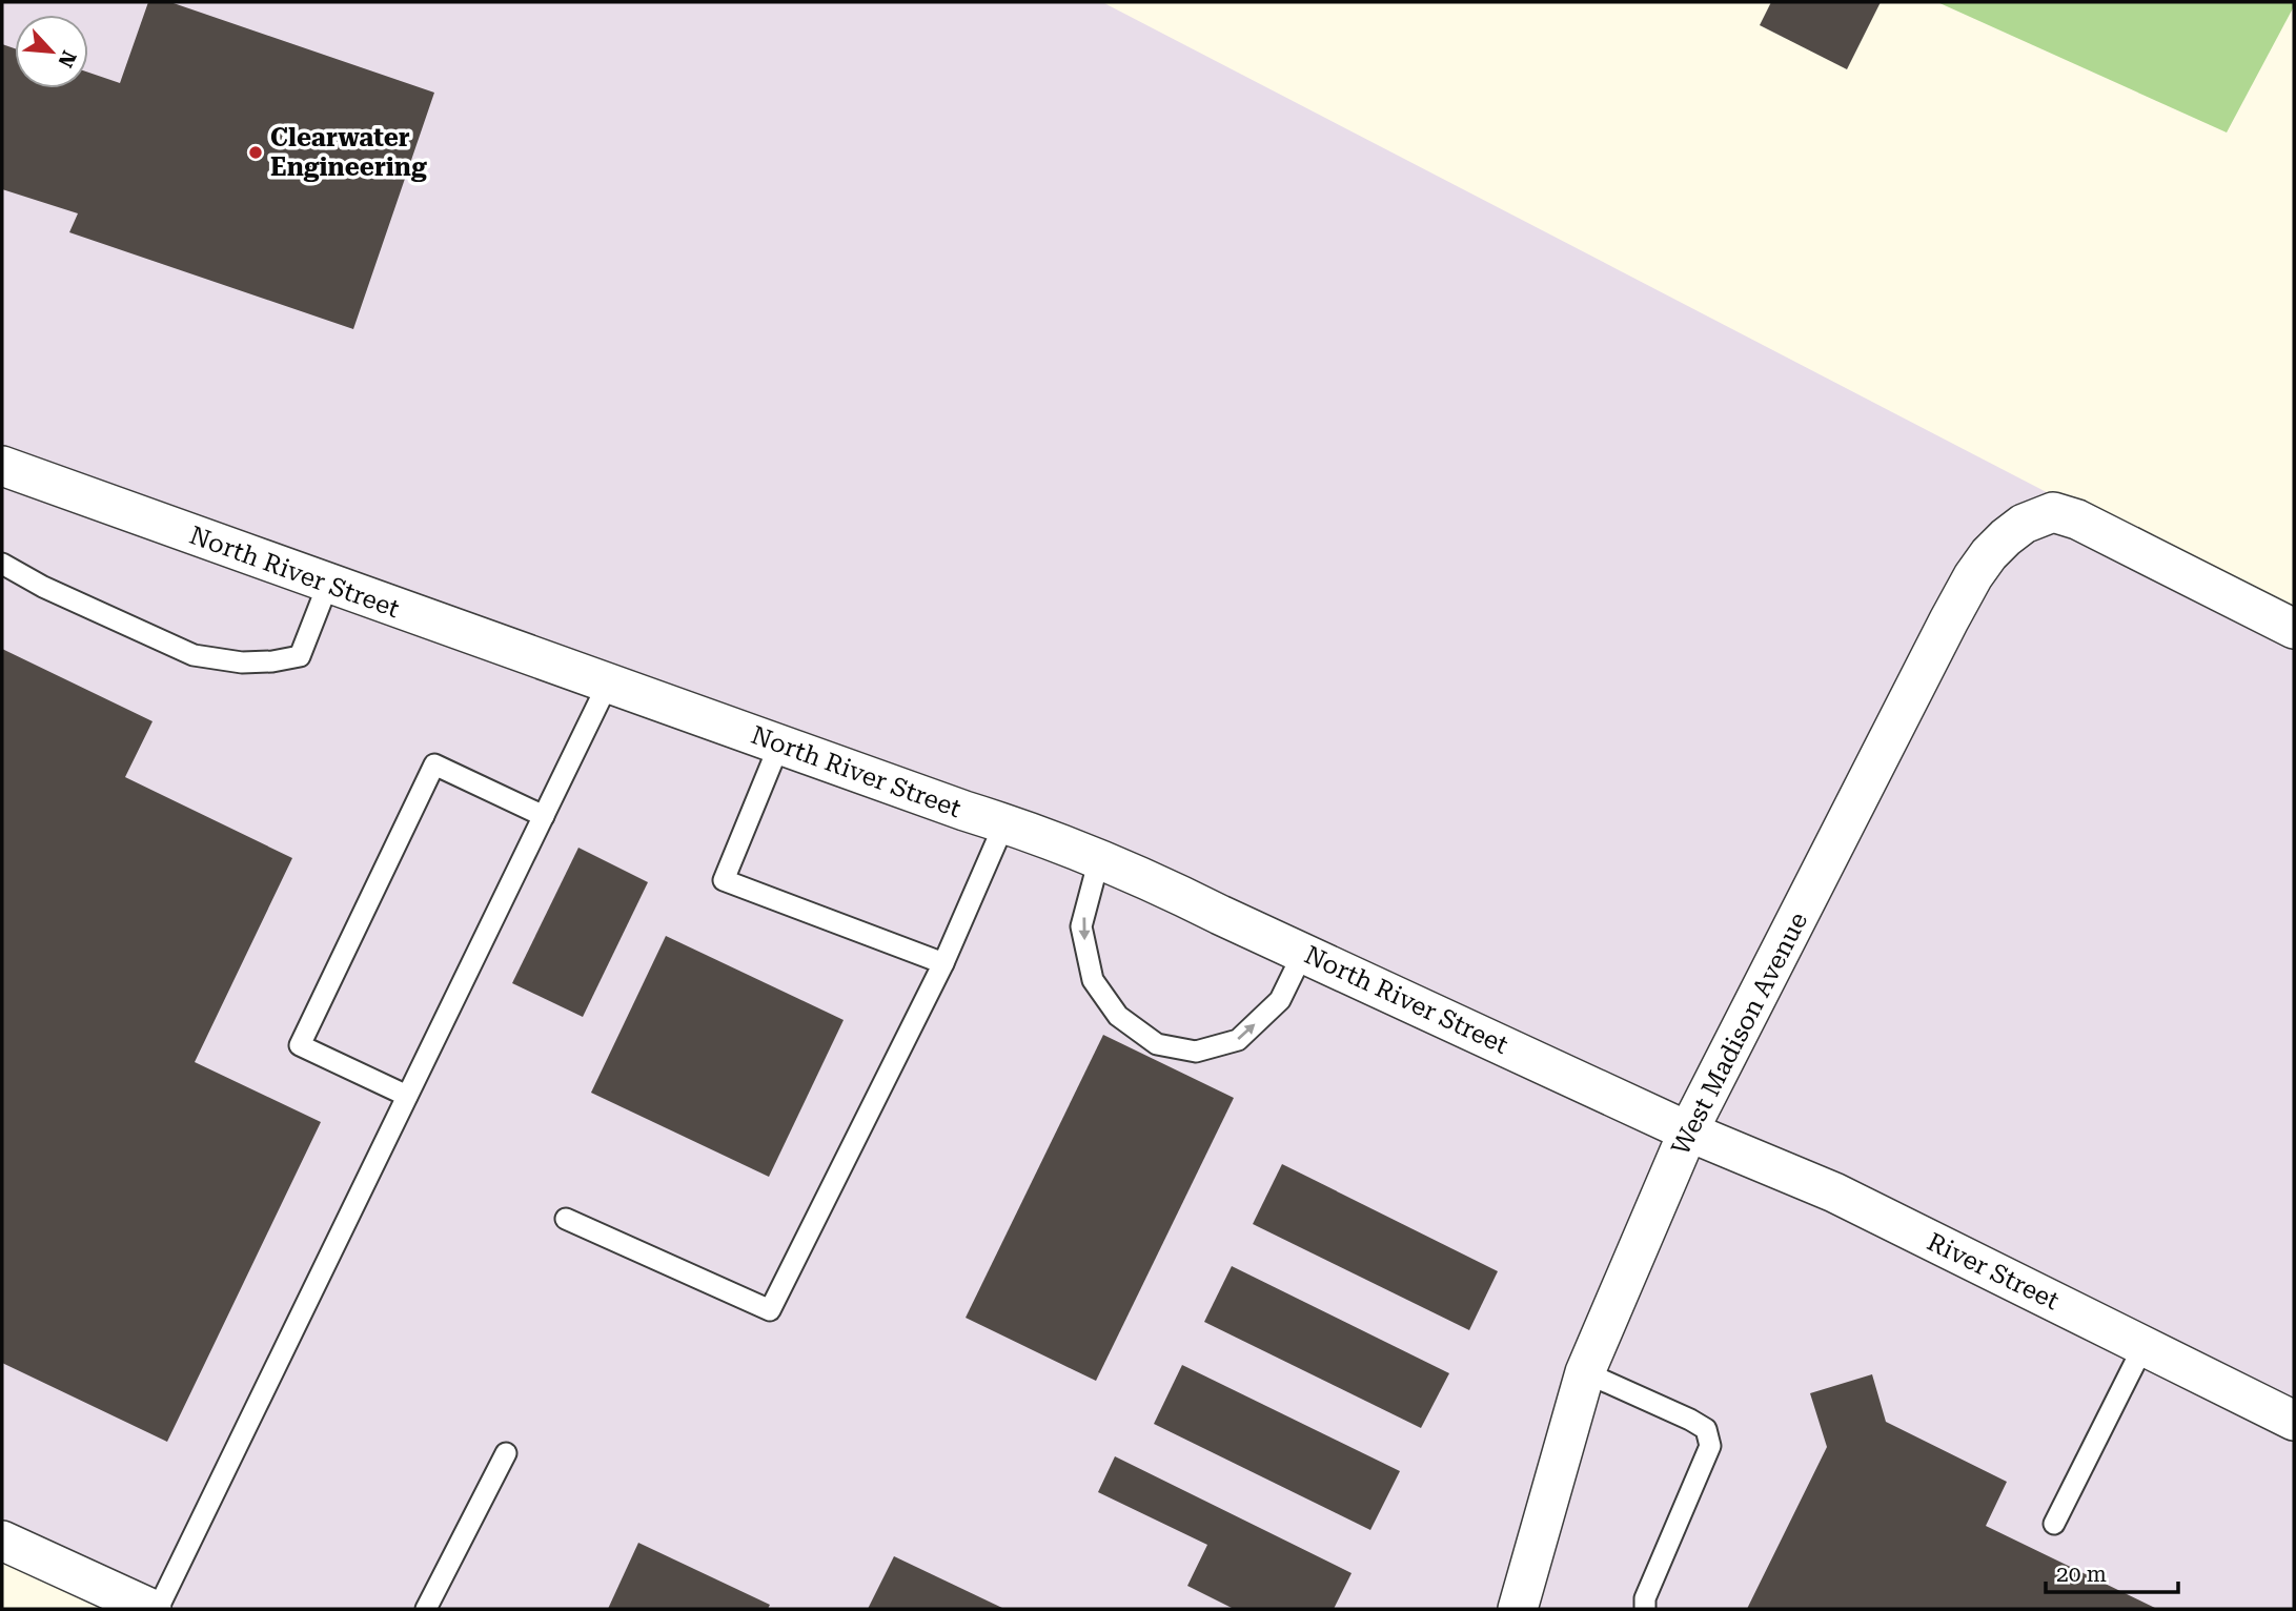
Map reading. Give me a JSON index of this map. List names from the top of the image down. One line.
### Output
{"streets":{"street":["North River Street","West Madison Avenue","River Street"]},"crossings":[["North River Street","West Madison Avenue"],["North River Street","River Street"],["West Madison Avenue","River Street"]],"places":["Clearwater Engineering"],"scale_bar":"20 m","north":"bottom right"}
